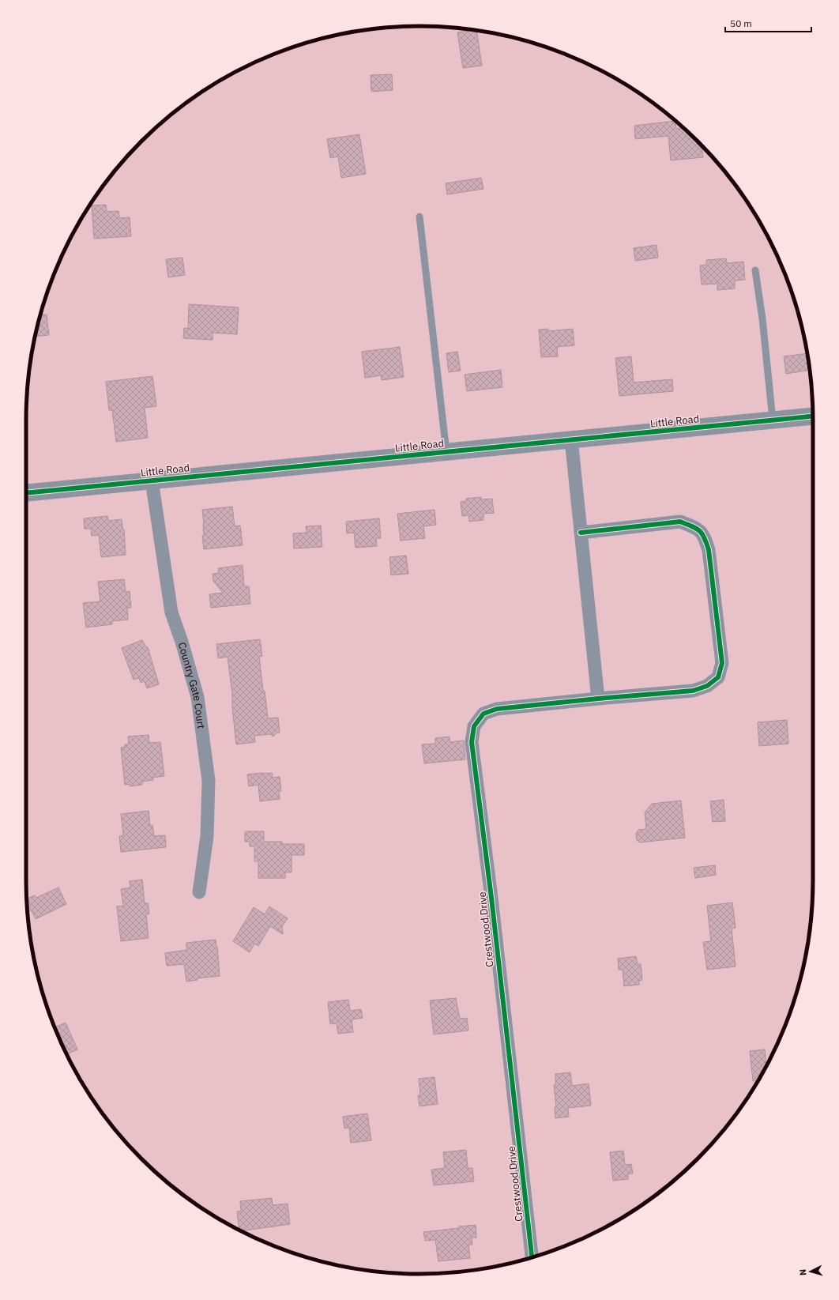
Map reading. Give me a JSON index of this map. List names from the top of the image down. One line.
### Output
{"streets":{"street":["Little Road","Country Gate Court","Crestwood Drive"]},"crossings":[["Little Road","Country Gate Court"]],"scale_bar":"50 m","north":"left"}
